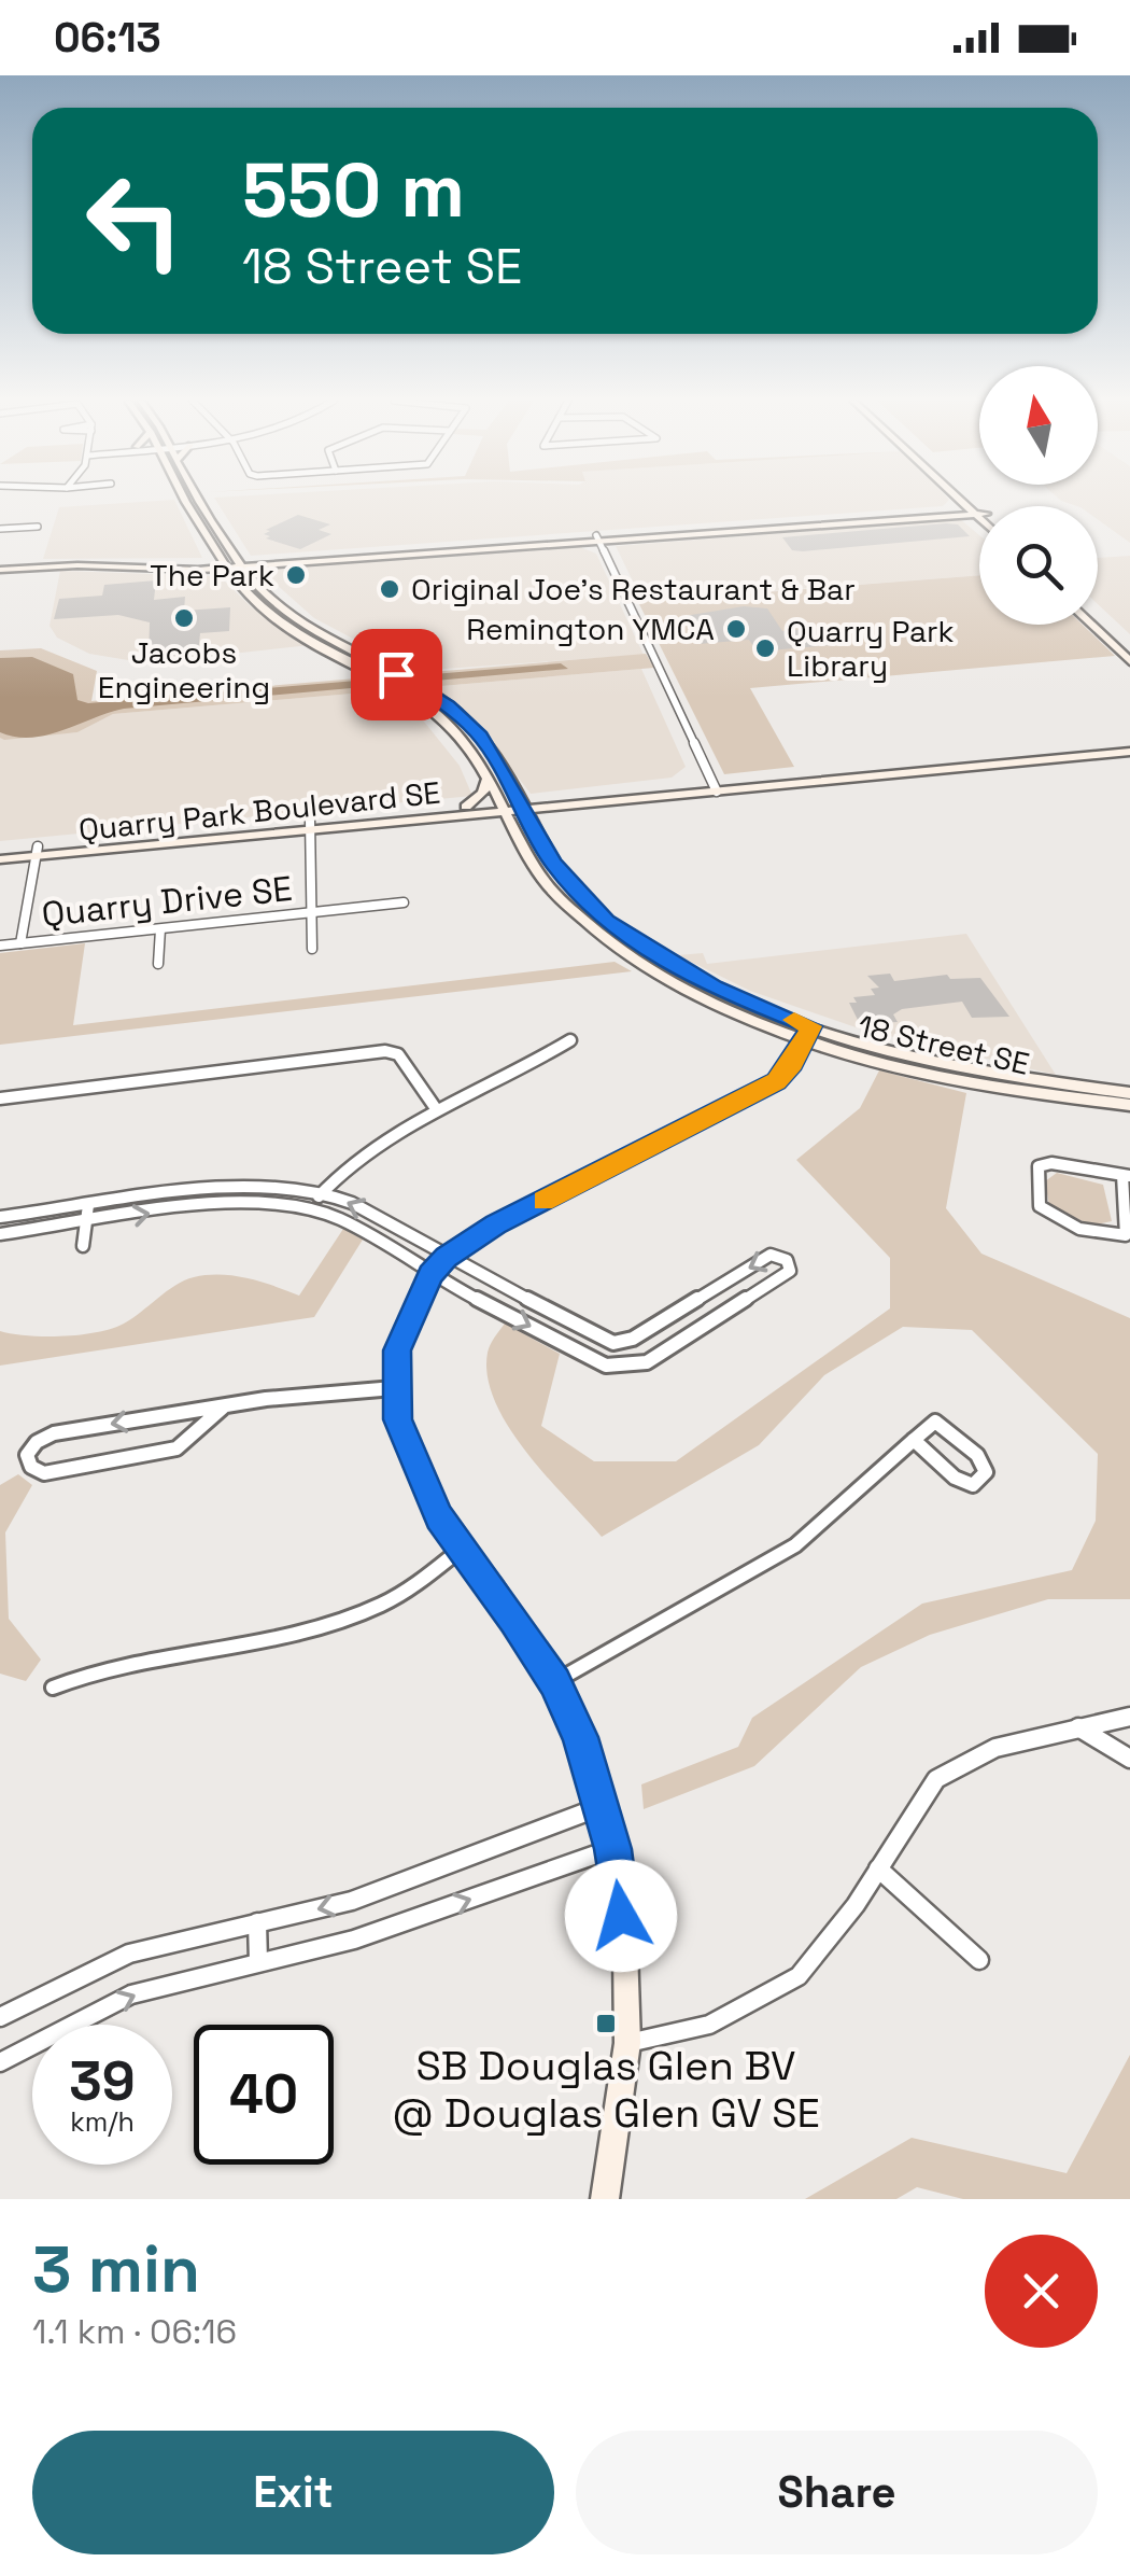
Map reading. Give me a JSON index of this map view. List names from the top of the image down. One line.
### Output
{"streets":{"main road":["Quarry Park Boulevard SE","18 Street SE"],"street":["Quarry Drive SE"]},"crossings":[["Quarry Park Boulevard SE","Quarry Drive SE"],["Quarry Park Boulevard SE","18 Street SE"]],"places":{"other":["The Park","Original Joe's Restaurant & Bar","Jacobs Engineering","Remington YMCA","Quarry Park Library"],"transit":["SB Douglas Glen BV @ Douglas Glen GV SE"]},"north":"top","page":{"status":"06:13","turn":["550 m","18 Street SE"],"speed":"39 km/h","limit":"40","heading":["3 min","1.1 km · 06:16"],"buttons":["Exit","Share"]}}
